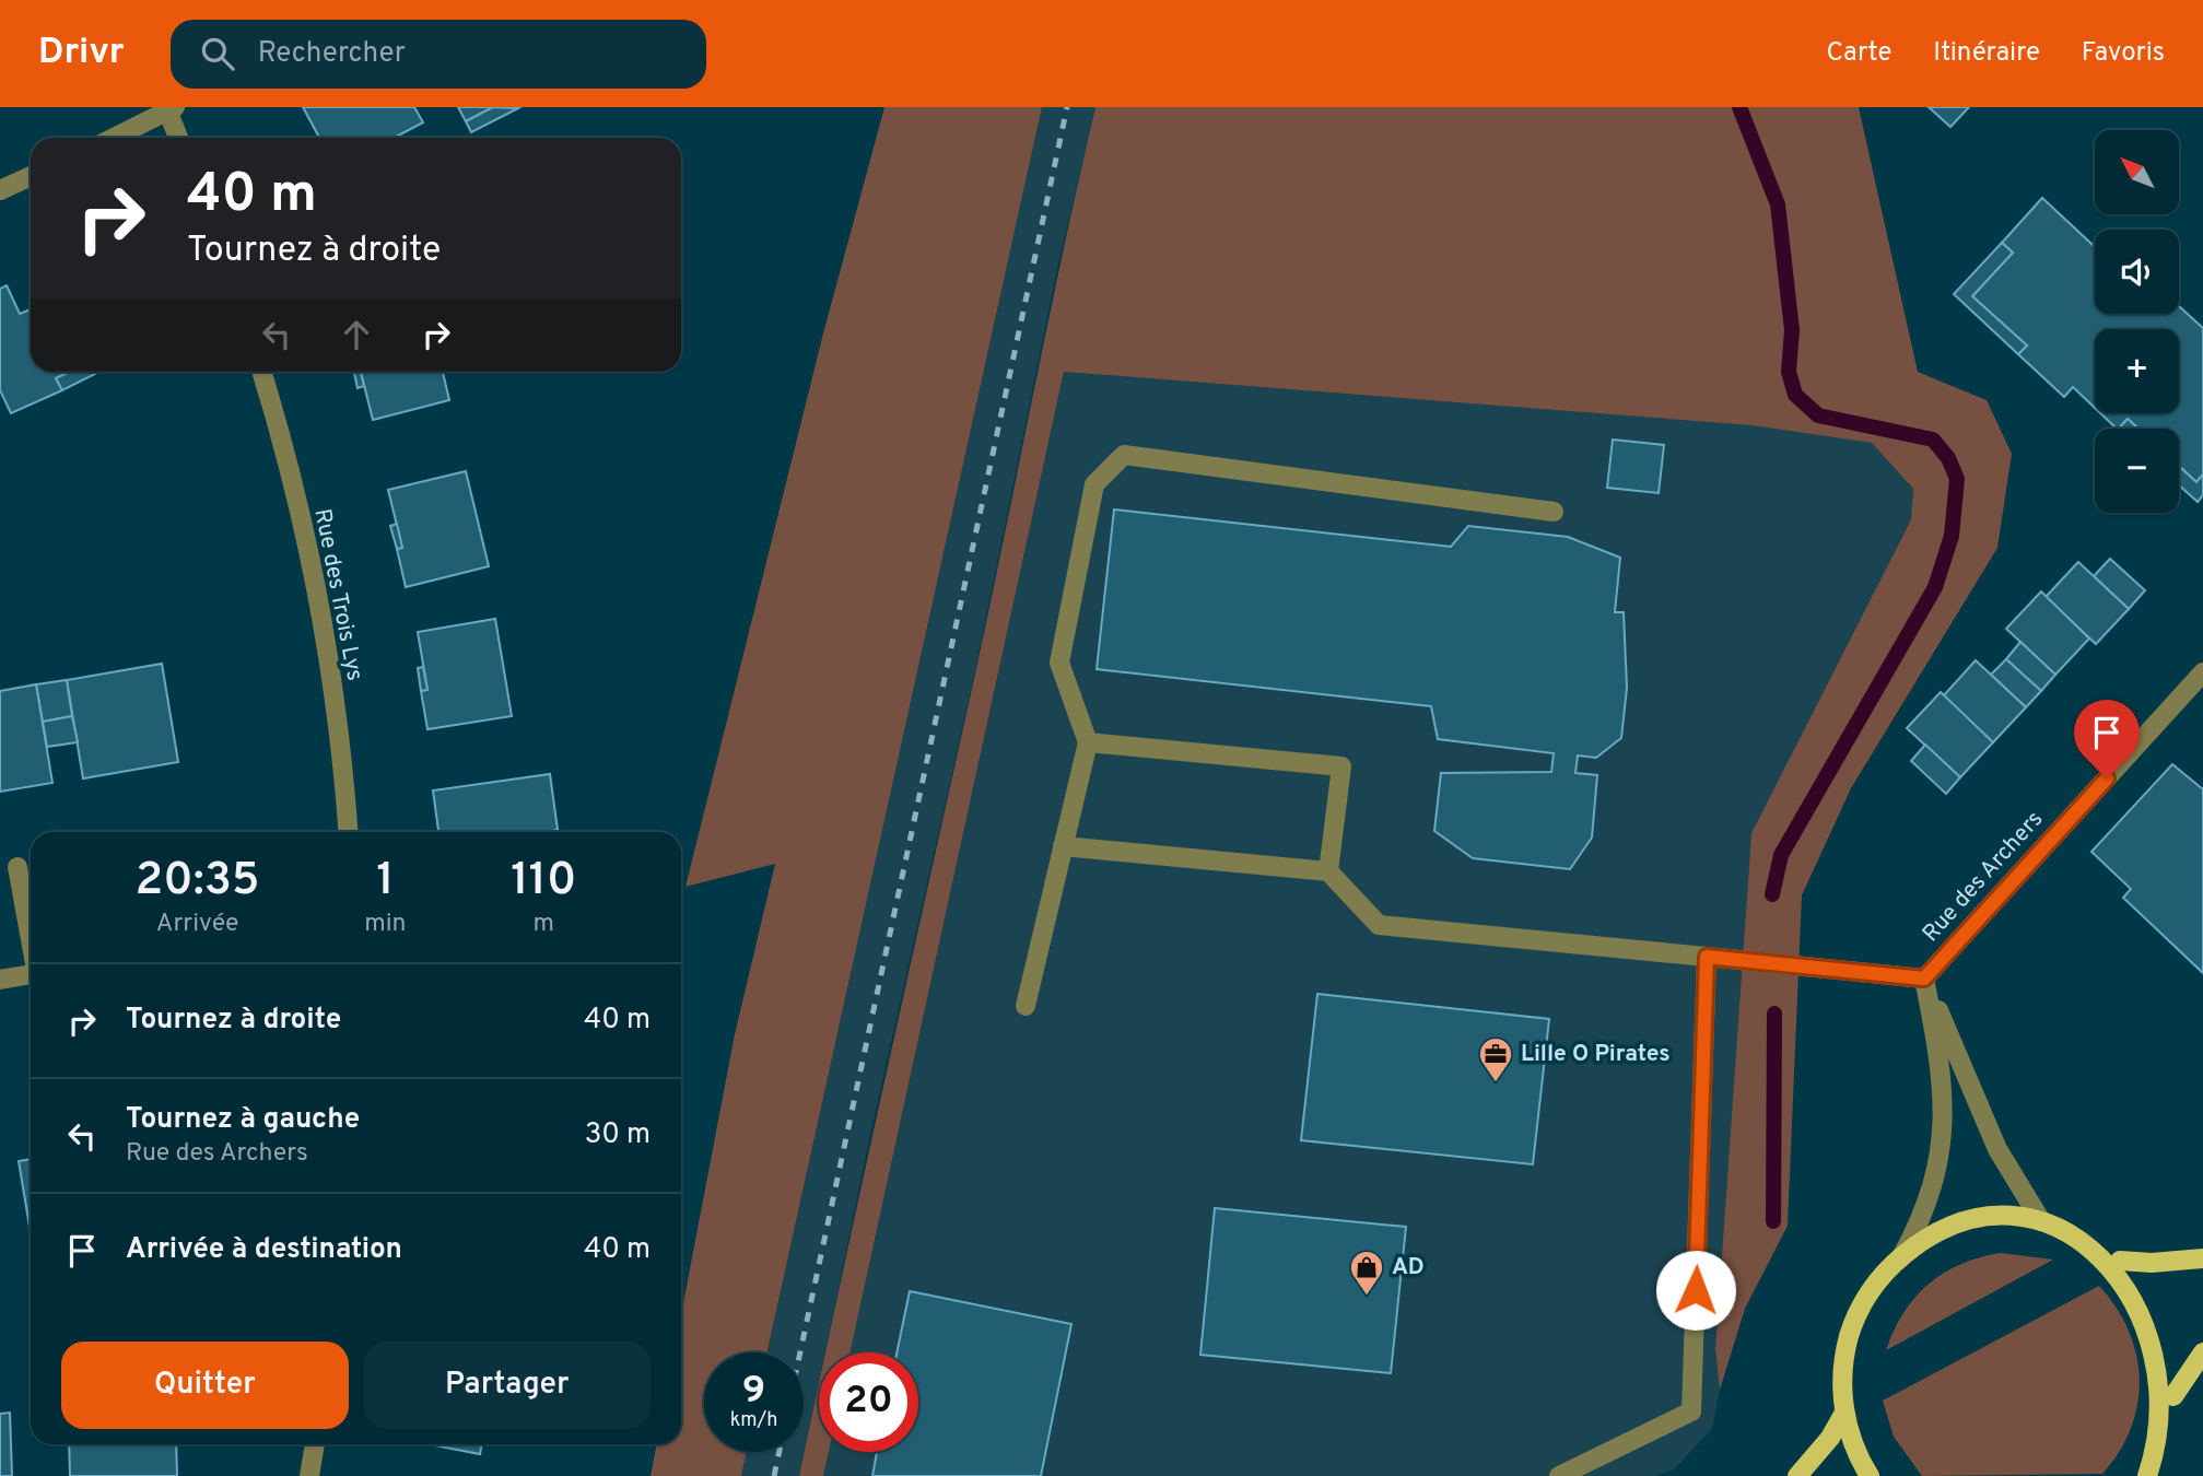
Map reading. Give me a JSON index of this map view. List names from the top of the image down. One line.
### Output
{"streets":{"street":["Rue des Trois Lys","Rue des Archers"]},"places":{"office":["Lille O Pirates"],"shop":["AD"]},"north":"top left","page":{"header":"Drivr","search":"Rechercher","nav":["Carte","Itinéraire","Favoris"],"map_buttons":["+","−"],"turn":["40 m","Tournez à droite"],"eta":["20:35","Arrivée","1","min","110","m"],"list":[{"name":"Tournez à droite","value":"40 m"},{"name":"Tournez à gauche","note":"Rue des Archers","value":"30 m"},{"name":"Arrivée à destination","value":"40 m"}],"buttons":["Quitter","Partager"],"speed":"9 km/h","limit":"20"}}
